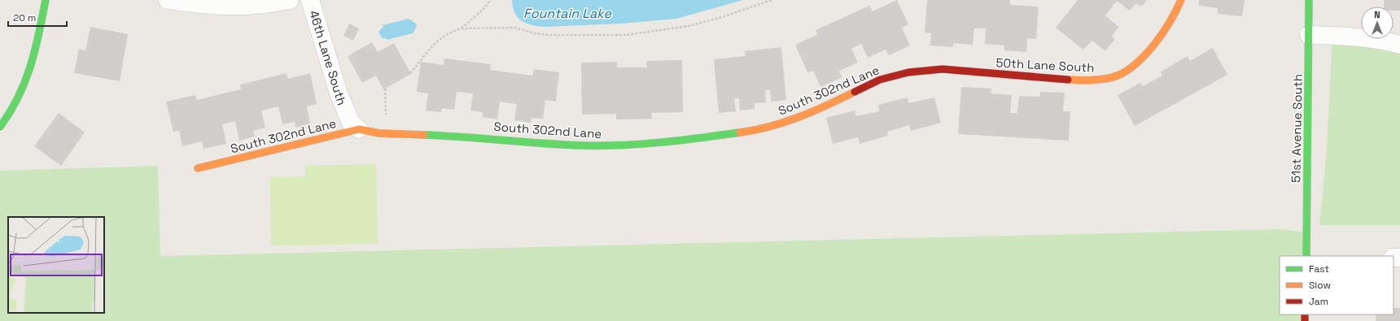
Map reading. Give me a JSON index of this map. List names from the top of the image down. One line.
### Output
{"streets":{"street":["46th Lane South","50th Lane South","South 302nd Lane","51st Avenue South"]},"crossings":[["46th Lane South","South 302nd Lane"],["50th Lane South","South 302nd Lane"]],"water":["Fountain Lake"],"legend":["Fast","Slow","Jam"],"scale_bar":"20 m","north":"top"}
